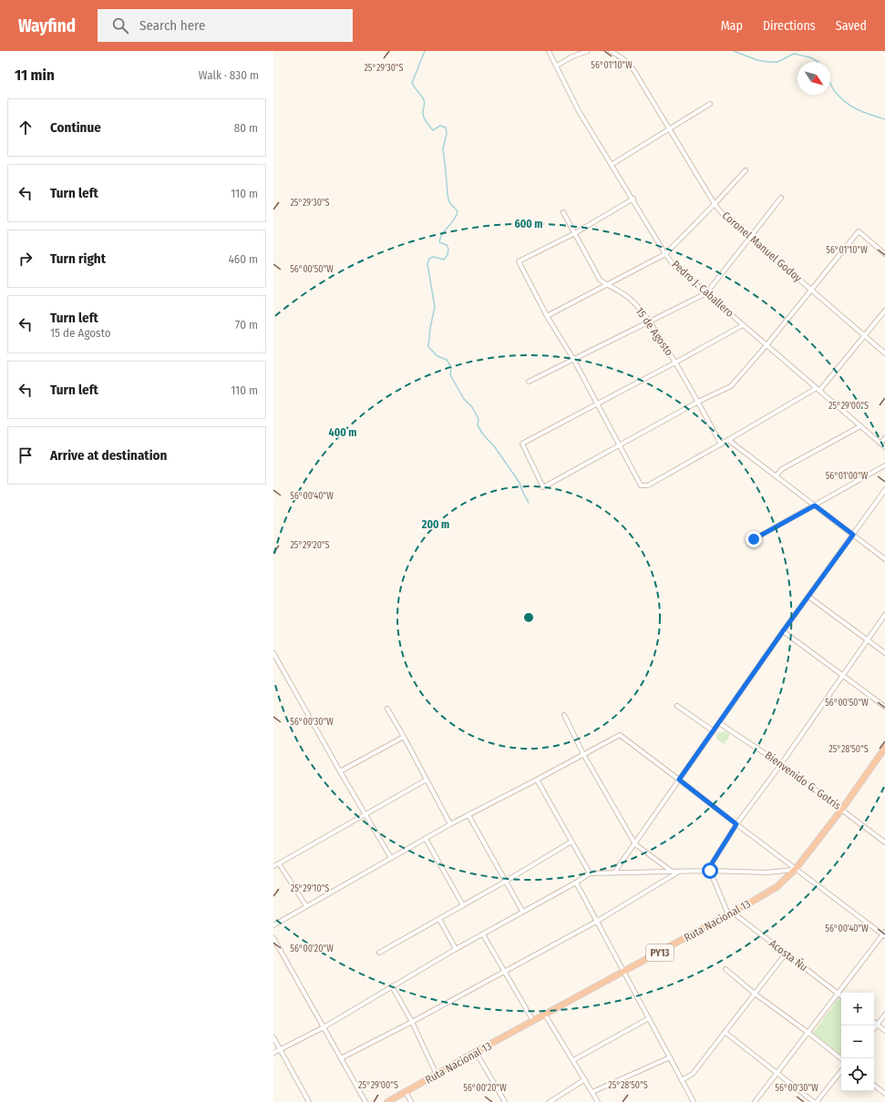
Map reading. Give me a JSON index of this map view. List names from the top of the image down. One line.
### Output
{"streets":{"highway":["Ruta Nacional 13","PY13"],"street":["Coronel Manuel Godoy","Pedro J. Caballero","15 de Agosto","Bienvenido G. Gotris","Acosta Ñu"]},"crossings":[["Bienvenido G. Gotris","Ruta Nacional 13"],["Ruta Nacional 13","Acosta Ñu"]],"north":"bottom right","page":{"header":"Wayfind","search":"Search here","nav":["Map","Directions","Saved"],"heading":["11 min","Walk · 830 m"],"list":[["Continue","80 m"],["Turn left","110 m"],["Turn right","460 m"],["Turn left","15 de Agosto","70 m"],["Turn left","110 m"],"Arrive at destination"],"map_buttons":["+","−"]},"coordinates":["56°01'10\"W","25°29'30\"S","56°00'50\"W","25°29'00\"S","56°01'00\"W","56°00'40\"W","25°29'20\"S","56°00'30\"W","25°28'50\"S","25°29'10\"S","56°00'20\"W"],"rings":["600 m","400 m","200 m"]}
